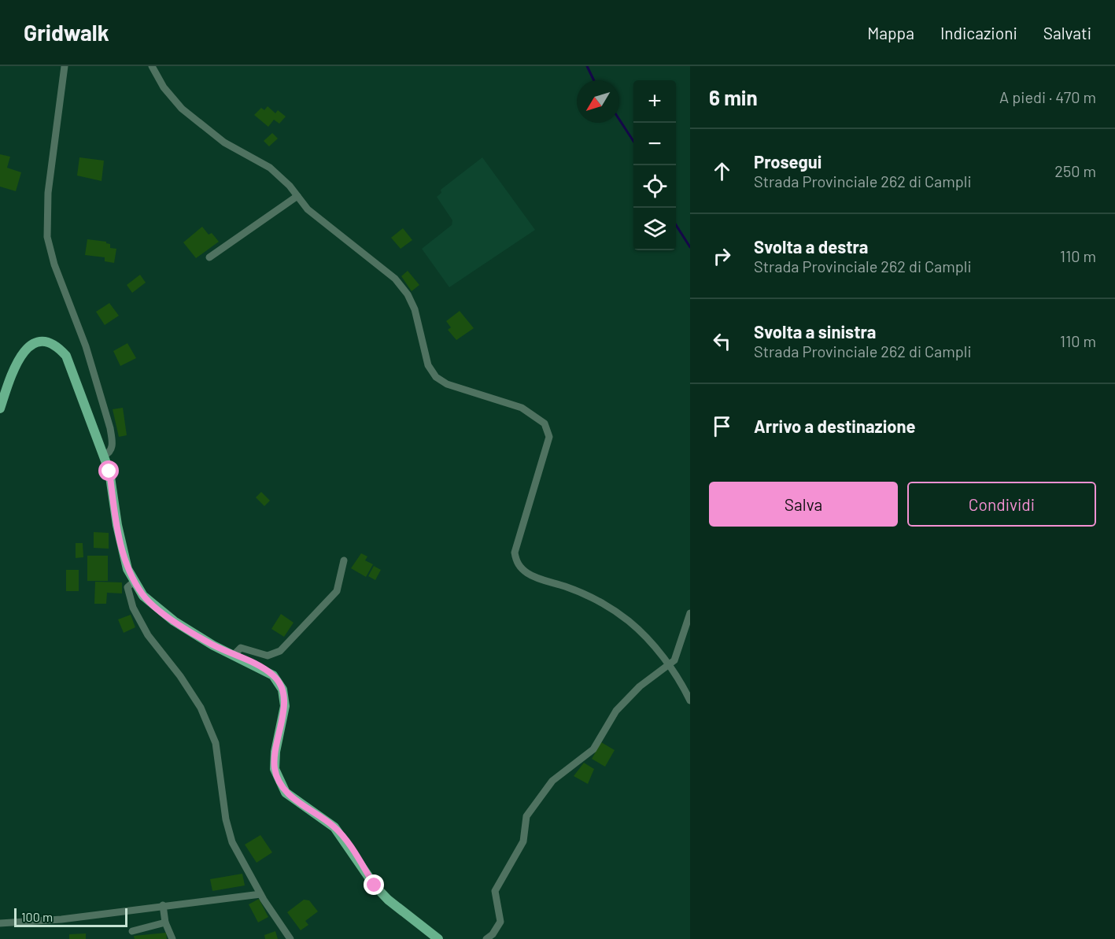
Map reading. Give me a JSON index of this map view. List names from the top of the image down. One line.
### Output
{"scale_bar":"100 m","north":"bottom left","page":{"header":"Gridwalk","nav":["Mappa","Indicazioni","Salvati"],"heading":["6 min","A piedi · 470 m"],"map_buttons":["+","−"],"list":[["Prosegui","Strada Provinciale 262 di Campli","250 m"],["Svolta a destra","Strada Provinciale 262 di Campli","110 m"],["Svolta a sinistra","Strada Provinciale 262 di Campli","110 m"],"Arrivo a destinazione"],"buttons":["Salva","Condividi"],"scale":"100 m"}}
